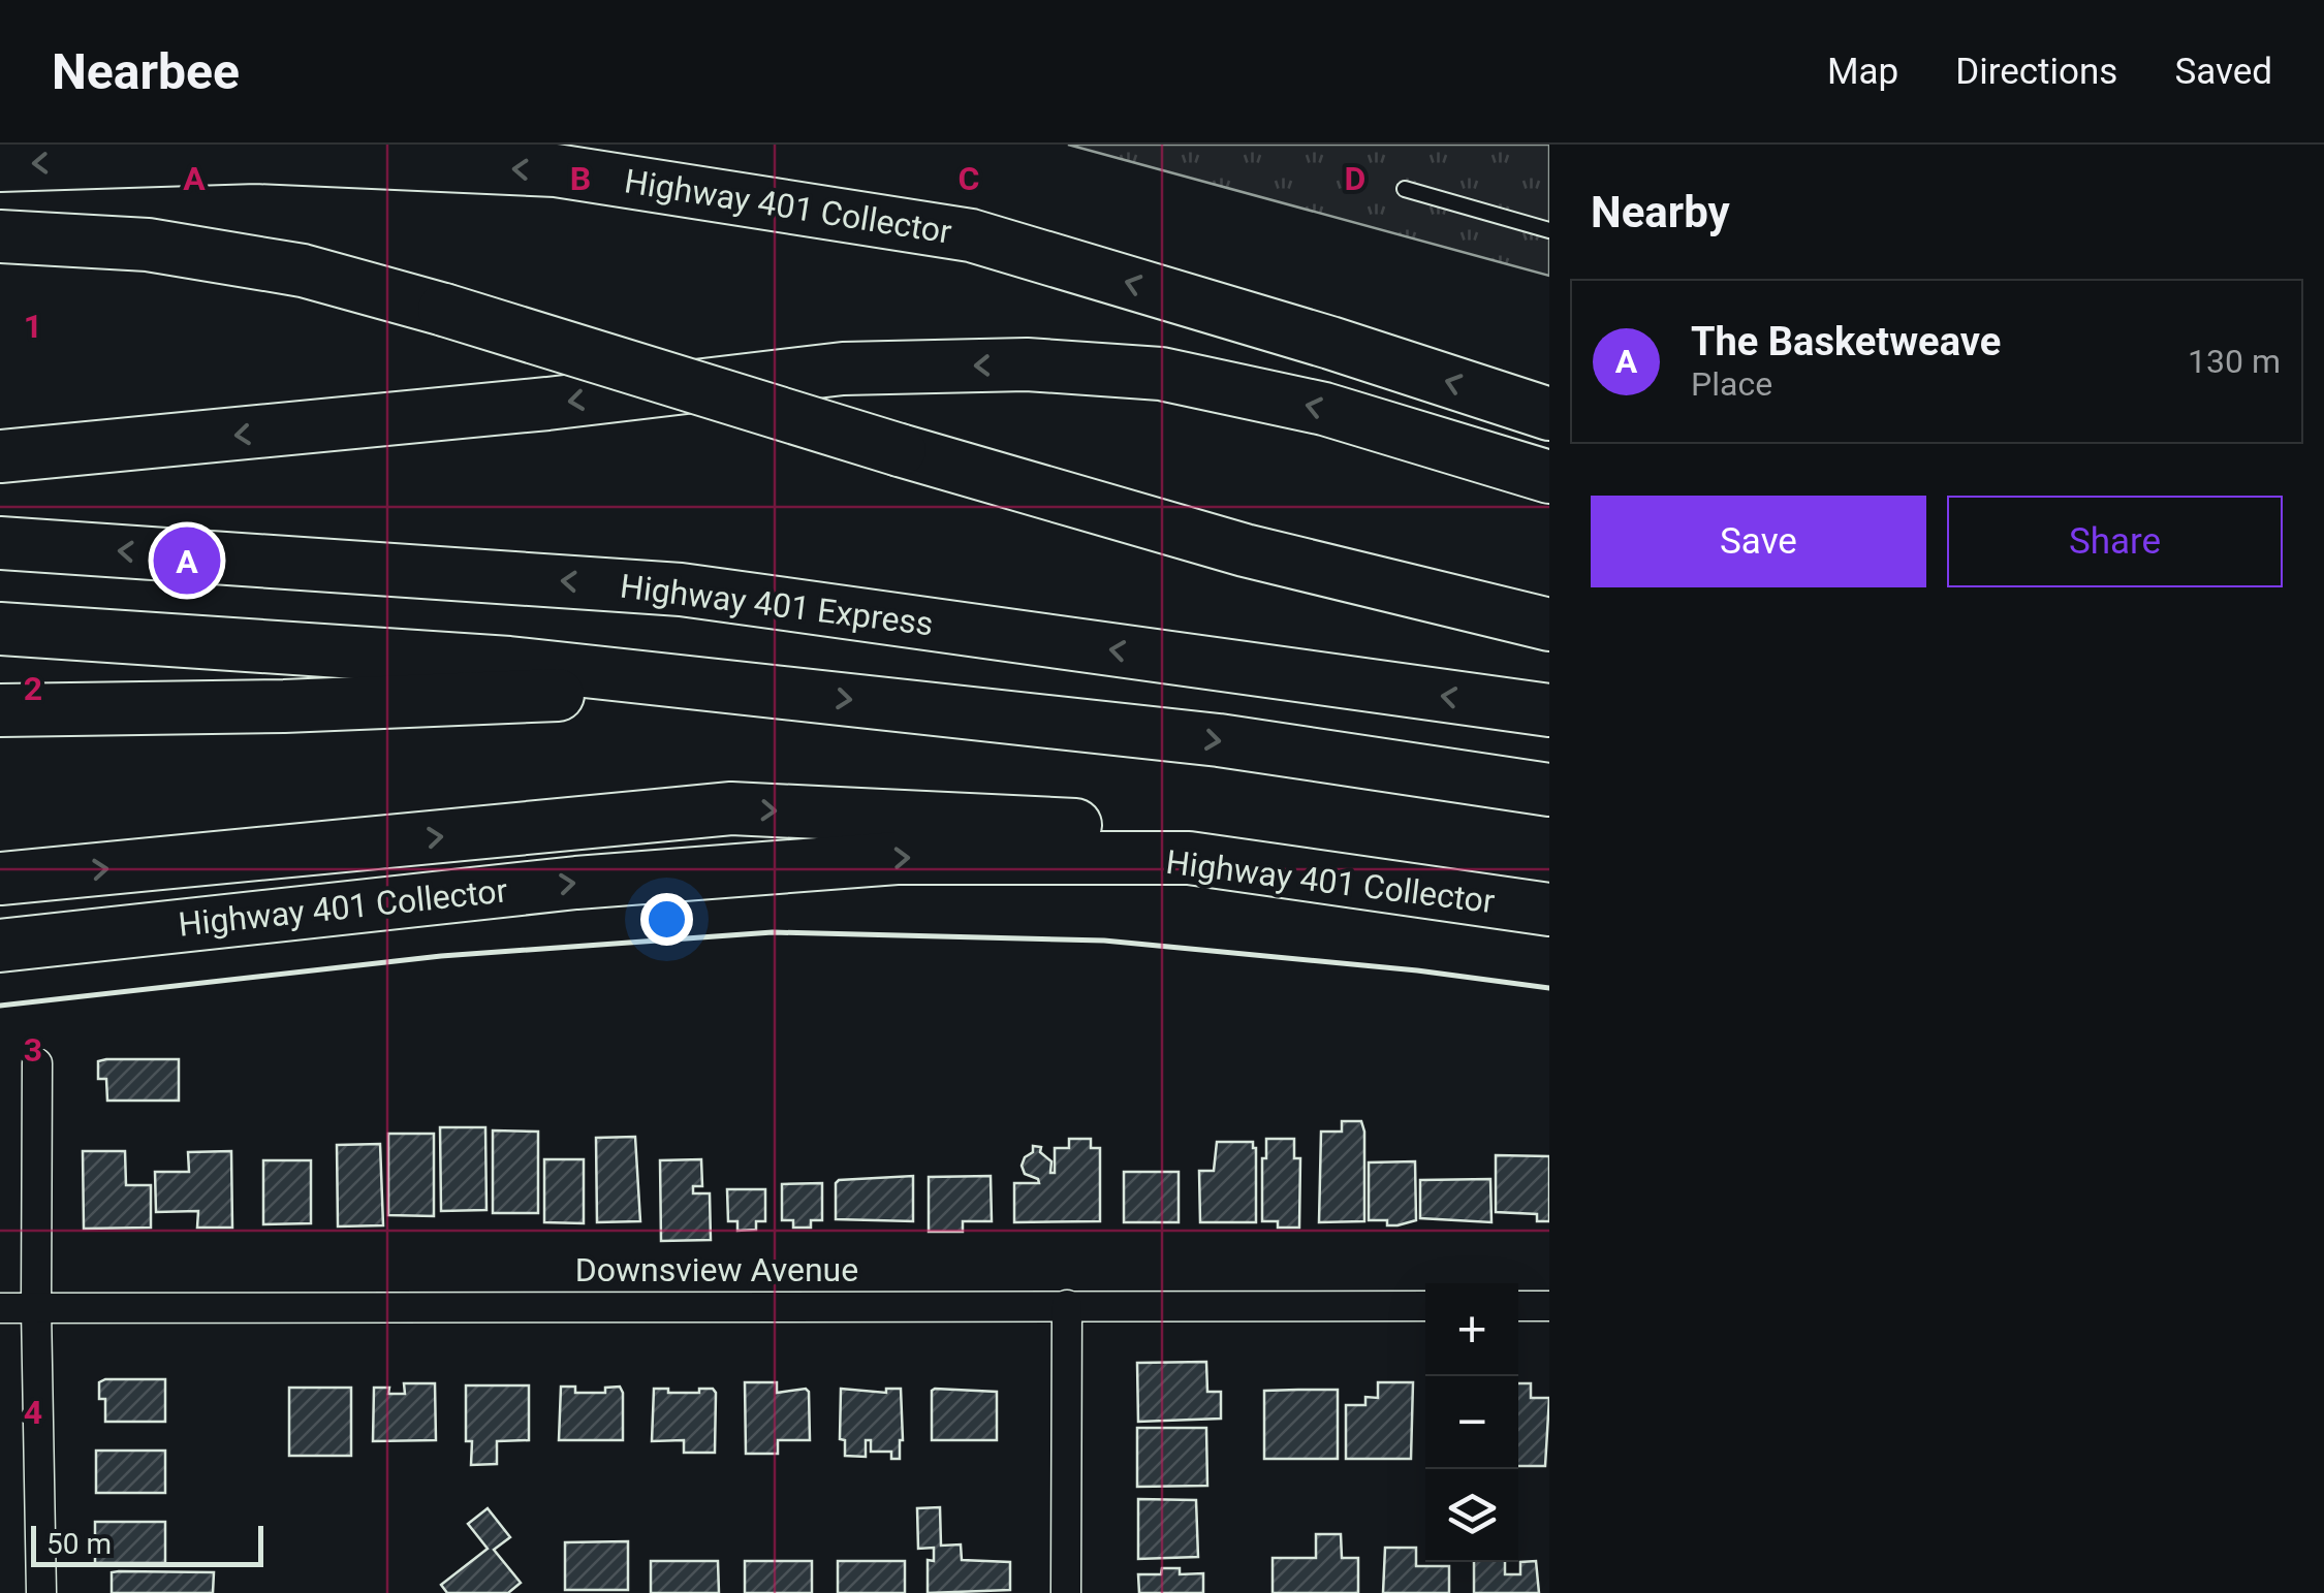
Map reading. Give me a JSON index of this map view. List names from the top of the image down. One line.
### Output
{"streets":{"highway":["Highway 401 Collector","Highway 401 Express"],"street":["Downsview Avenue"]},"scale_bar":"50 m","page":{"header":"Nearbee","nav":["Map","Directions","Saved"],"heading":"Nearby","list":[{"mark":"A","name":"The Basketweave","note":"Place","value":"130 m"}],"buttons":["Save","Share"],"pins":"A","map_buttons":["+","−"],"scale":"50 m"},"grid":{"columns":["A","B","C","D"],"rows":["1","2","3","4"]}}
